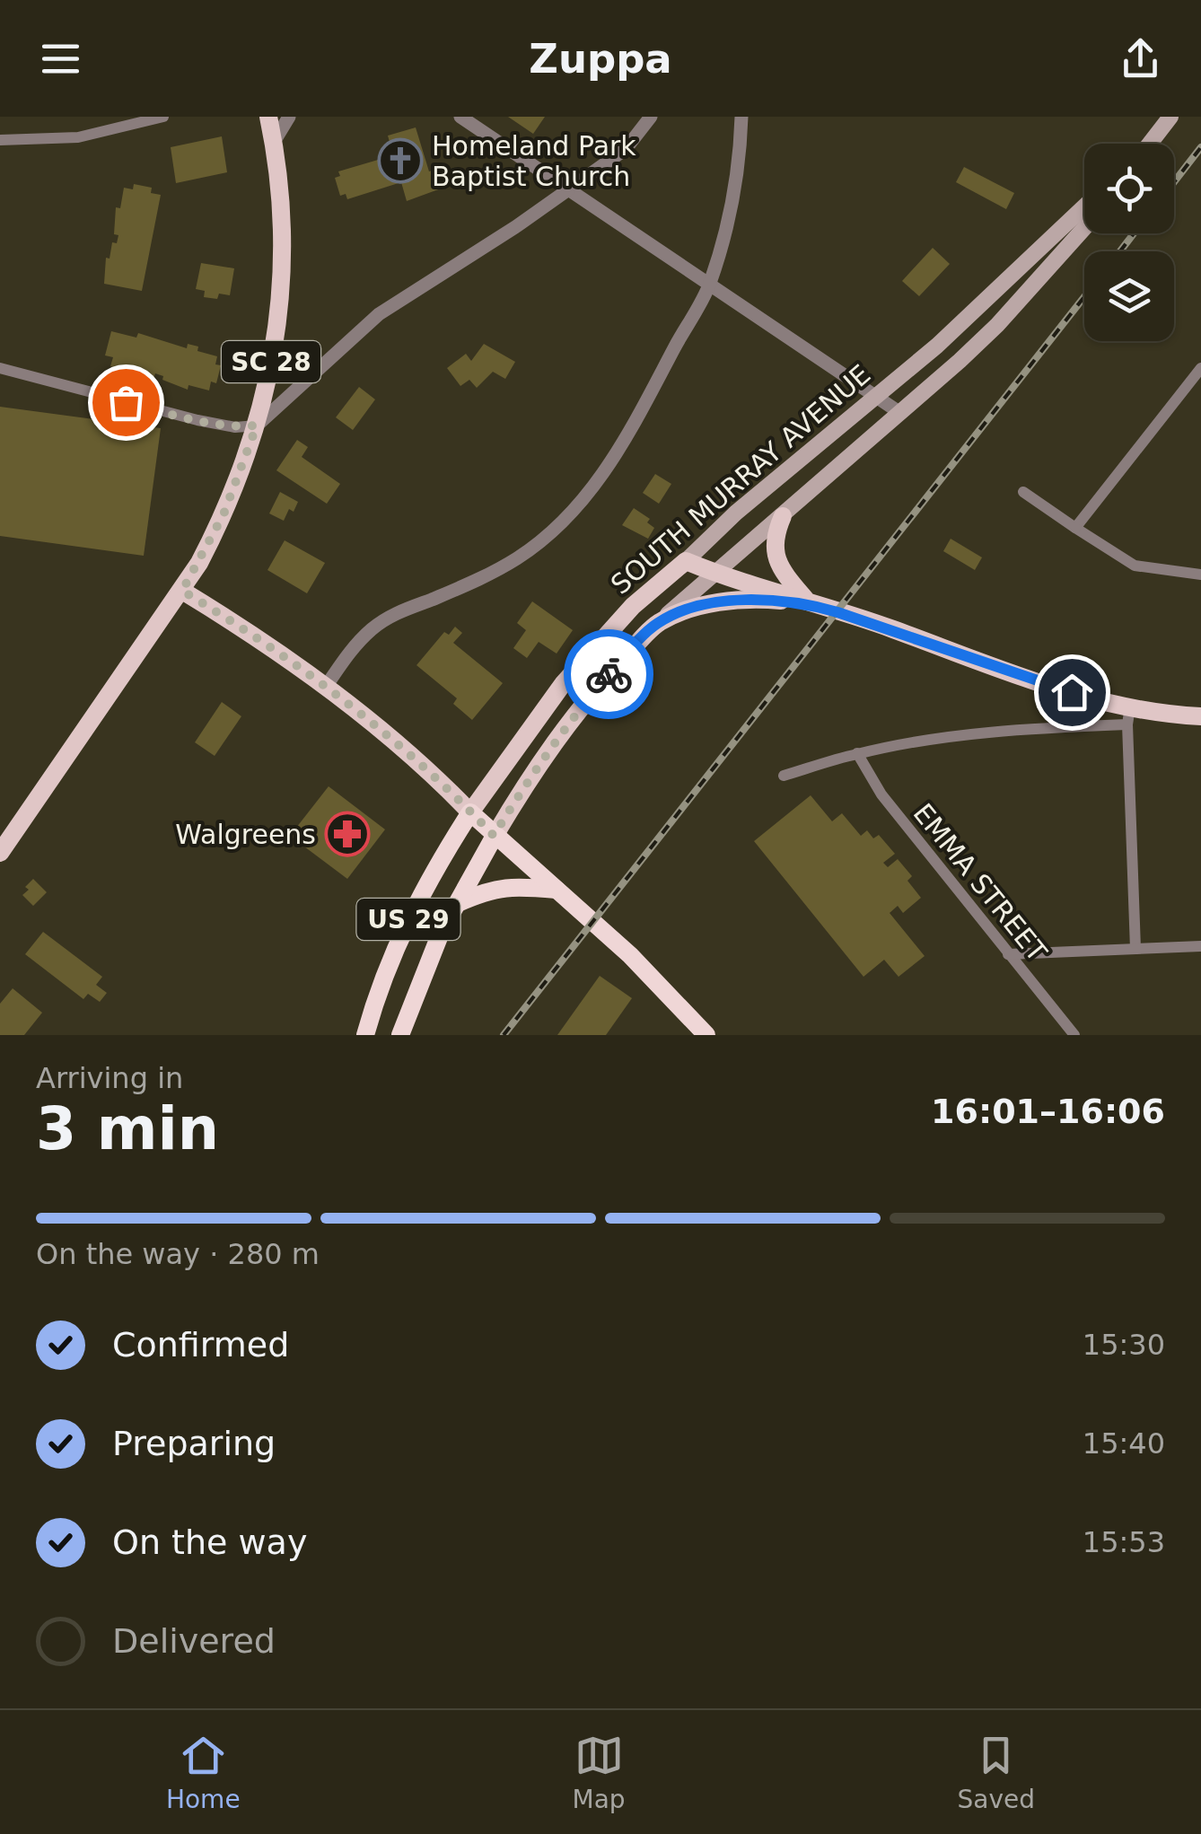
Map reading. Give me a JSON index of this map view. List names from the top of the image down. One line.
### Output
{"streets":{"highway":["SOUTH MURRAY AVENUE","US 29"],"main road":["SC 28"],"street":["EMMA STREET"]},"crossings":[["SOUTH MURRAY AVENUE","US 29"]],"places":{"church":["Homeland Park Baptist Church"],"pharmacy":["Walgreens"]},"page":{"header":"Zuppa","heading":["3 min","Arriving in","16:01–16:06"],"bar":"On the way · 280 m","list":[["Confirmed","15:30"],["Preparing","15:40"],["On the way","15:53"],"Delivered"],"tabs":["Home","Map","Saved"]}}
